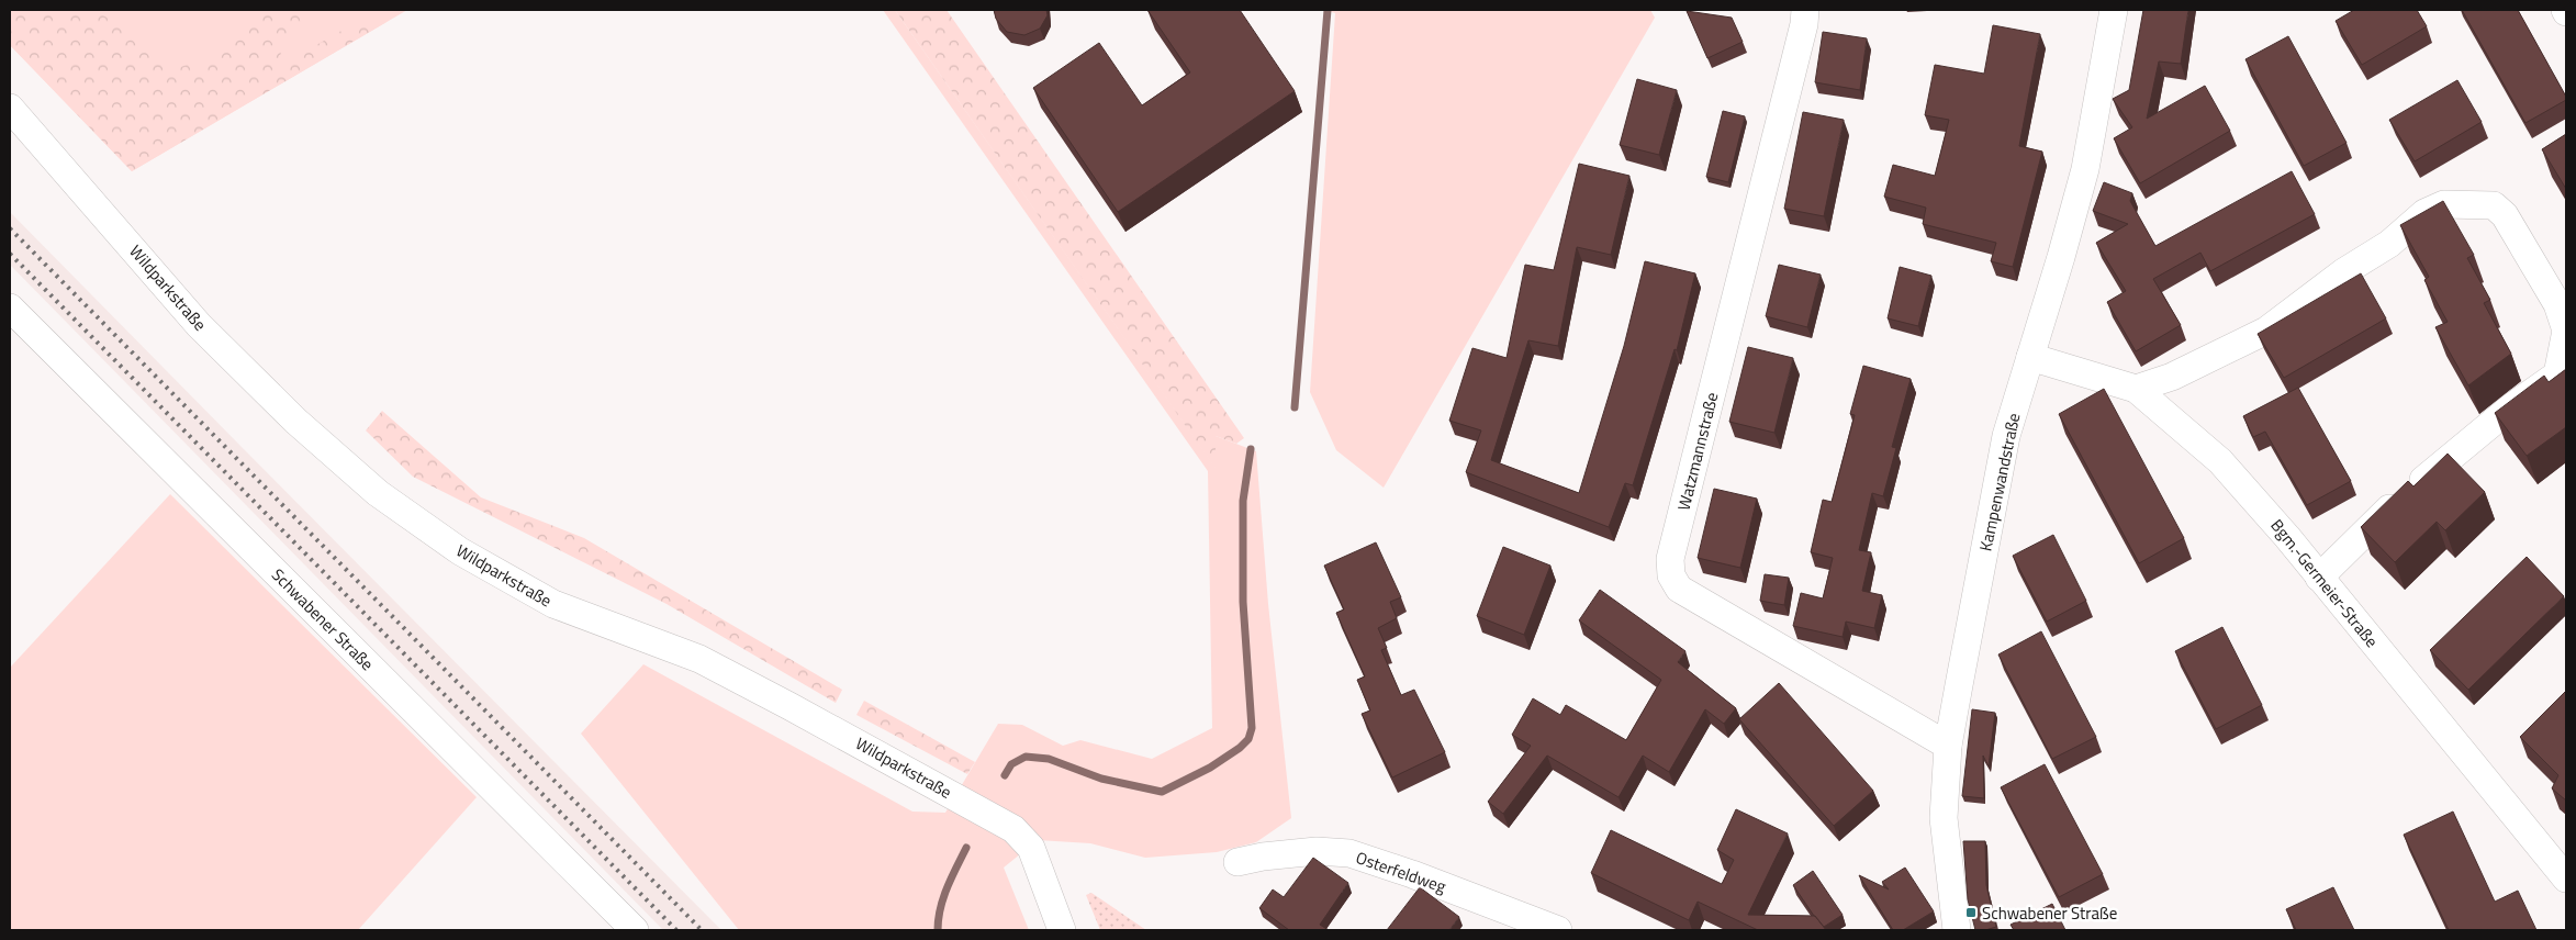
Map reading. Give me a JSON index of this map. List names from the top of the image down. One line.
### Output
{"streets":{"street":["Wildparkstraße","Watzmannstraße","Kampenwandstraße","Bgm.-Germeier-Straße","Schwabener Straße","Osterfeldweg"]},"crossings":[["Watzmannstraße","Kampenwandstraße"],["Kampenwandstraße","Bgm.-Germeier-Straße"]],"places":{"transit":["Schwabener Straße"]}}
